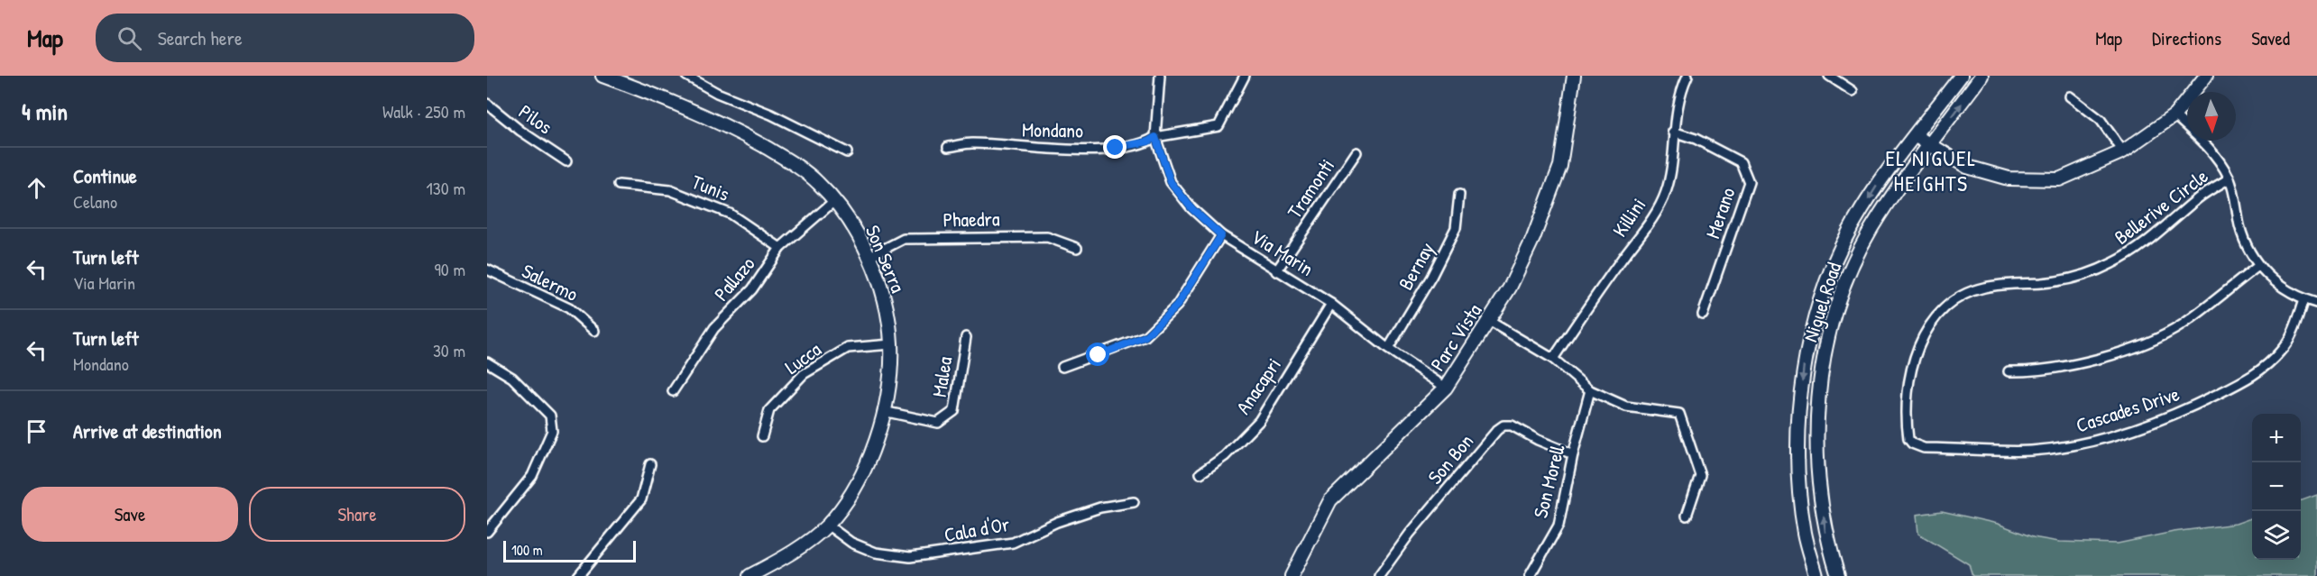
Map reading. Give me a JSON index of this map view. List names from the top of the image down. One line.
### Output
{"streets":{"street":["Pilos","Mondano","Tunis","Tramonti","Bellerive Circle","Merano","Killini","Phaedra","Via Marin","Son Serra","Bernay","Pallazo","Salermo","Niguel Road","Parc Vista","Lucca","Malea","Anacapri","Cascades Drive","Son Bon","Son Morell","Cala d'Or"]},"crossings":[["Mondano","Via Marin"],["Tunis","Pallazo"],["Tramonti","Via Marin"],["Bellerive Circle","Cascades Drive"],["Merano","Killini"],["Phaedra","Son Serra"],["Via Marin","Bernay"],["Via Marin","Parc Vista"],["Via Marin","Anacapri"],["Son Serra","Pallazo"],["Son Serra","Lucca"],["Son Serra","Malea"],["Son Serra","Cala d'Or"],["Son Bon","Son Morell"]],"districts":["EL NIGUEL HEIGHTS"],"scale_bar":"100 m","north":"bottom","page":{"header":"Map","search":"Search here","nav":["Map","Directions","Saved"],"heading":["4 min","Walk · 250 m"],"list":[["Continue","Celano","130 m"],["Turn left","Via Marin","90 m"],["Turn left","Mondano","30 m"],"Arrive at destination"],"map_buttons":["+","−"],"buttons":["Save","Share"],"scale":"100 m"}}
